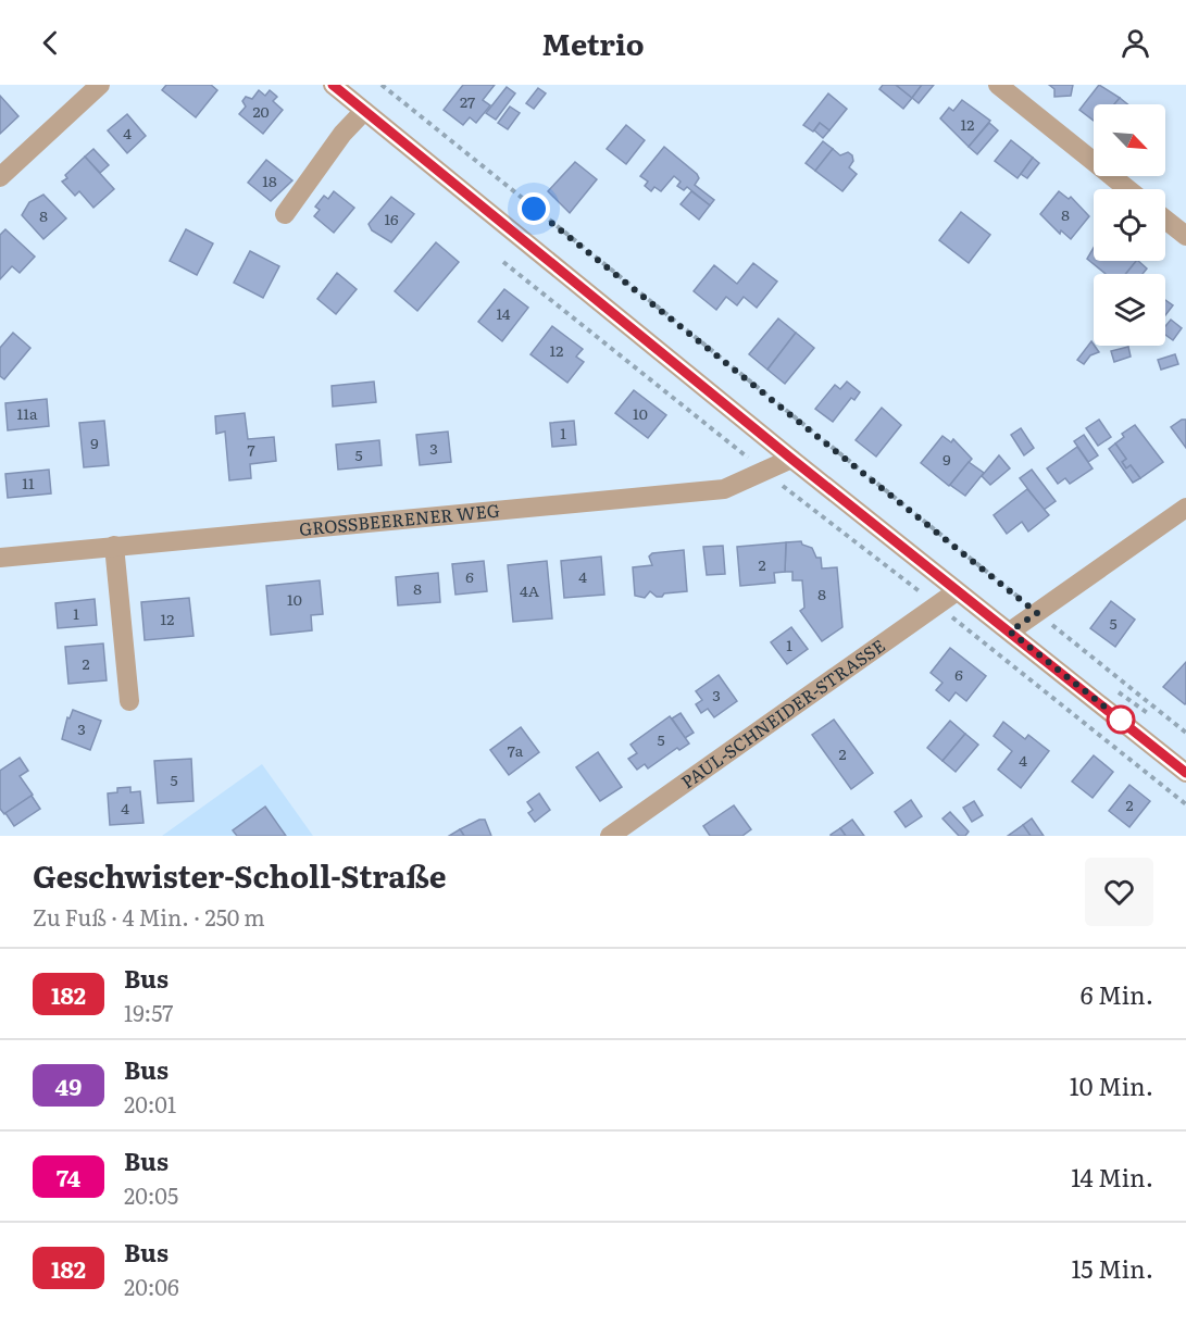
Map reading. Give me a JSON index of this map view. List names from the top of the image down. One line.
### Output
{"streets":{"street":["GROSSBEERENER WEG","PAUL-SCHNEIDER-STRASSE"]},"lines":["bus line 182"],"house_numbers":["27","20","12","4","18","8","8","16","14","12","11a","10","1","9","3","7","5","9","11","2","6","4","8","4A","8","10","1","12","5","1","2","6","3","3","5","7a","2","4","5","2","4"],"north":"bottom right","page":{"header":"Metrio","heading":["Geschwister-Scholl-Straße","Zu Fuß · 4 Min. · 250 m"],"list":[{"mark":"182","name":"Bus","note":"19:57","value":"6 Min."},{"mark":"49","name":"Bus","note":"20:01","value":"10 Min."},{"mark":"74","name":"Bus","note":"20:05","value":"14 Min."},{"mark":"182","name":"Bus","note":"20:06","value":"15 Min."}]}}
